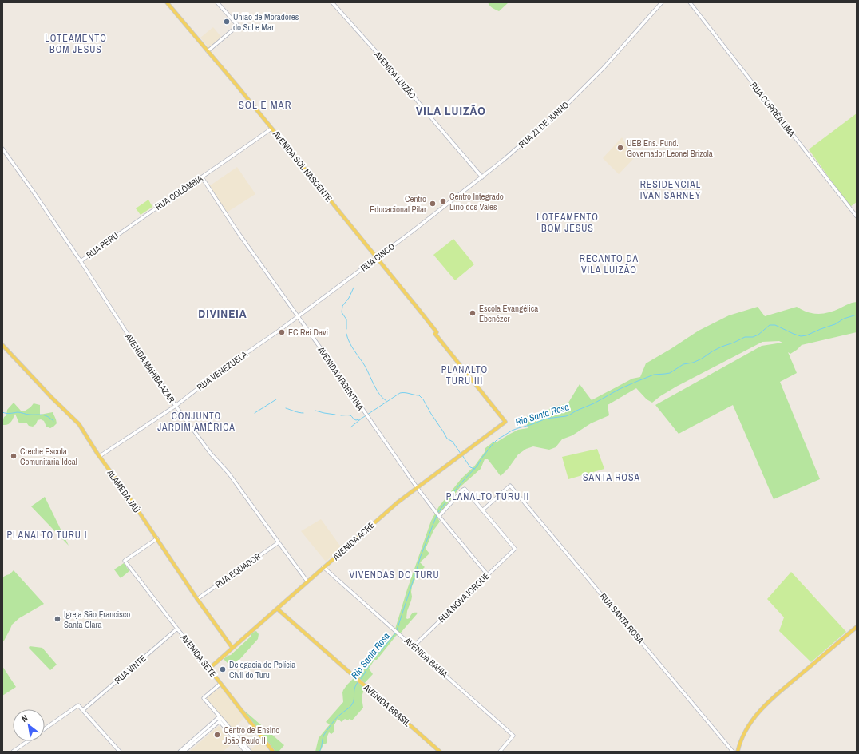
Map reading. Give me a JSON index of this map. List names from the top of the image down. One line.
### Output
{"streets":{"main road":["AVENIDA SOL NASCENTE","ALAMEDA JAÚ","AVENIDA ACRE","AVENIDA SETE","AVENIDA BRASIL"],"street":["AVENIDA LUIZÃO","RUA CORRÊA LIMA","RUA 21 DE JUNHO","RUA COLÔMBIA","RUA PERU","RUA CINCO","AVENIDA MAHIBA AZAR","RUA VENEZUELA","AVENIDA ARGENTINA","RUA EQUADOR","RUA NOVA IORQUE","RUA SANTA ROSA","AVENIDA BAHIA","RUA VINTE"]},"crossings":[["AVENIDA LUIZÃO","RUA 21 DE JUNHO"],["RUA 21 DE JUNHO","RUA CINCO"],["AVENIDA SOL NASCENTE","RUA COLÔMBIA"],["AVENIDA SOL NASCENTE","RUA CINCO"],["AVENIDA SOL NASCENTE","AVENIDA ACRE"],["RUA COLÔMBIA","RUA PERU"],["RUA COLÔMBIA","AVENIDA ARGENTINA"],["RUA PERU","AVENIDA MAHIBA AZAR"],["RUA CINCO","RUA VENEZUELA"],["AVENIDA MAHIBA AZAR","RUA VENEZUELA"],["AVENIDA MAHIBA AZAR","AVENIDA ACRE"],["AVENIDA MAHIBA AZAR","RUA EQUADOR"],["RUA VENEZUELA","AVENIDA ARGENTINA"],["RUA VENEZUELA","ALAMEDA JAÚ"],["AVENIDA ARGENTINA","AVENIDA ACRE"],["AVENIDA ARGENTINA","RUA NOVA IORQUE"],["ALAMEDA JAÚ","AVENIDA ACRE"],["ALAMEDA JAÚ","RUA EQUADOR"],["ALAMEDA JAÚ","AVENIDA SETE"],["AVENIDA ACRE","AVENIDA SETE"],["AVENIDA ACRE","AVENIDA BAHIA"],["AVENIDA ACRE","AVENIDA BRASIL"],["RUA NOVA IORQUE","RUA SANTA ROSA"],["RUA NOVA IORQUE","AVENIDA BAHIA"],["AVENIDA SETE","RUA VINTE"]],"districts":["LOTEAMENTO BOM JESUS","SOL E MAR","VILA LUIZÃO","RESIDENCIAL IVAN SARNEY","LOTEAMENTO BOM JESUS","RECANTO DA VILA LUIZÃO","DIVINEIA","PLANALTO TURU III","CONJUNTO JARDIM AMÉRICA","SANTA ROSA","PLANALTO TURU II","PLANALTO TURU I","VIVENDAS DO TURU"],"water":["Rio Santa Rosa"],"places":["União de Moradores do Sol e Mar","UEB Ens. Fund. Governador Leonel Brizola","Centro Integrado Lírio dos Vales","Centro Educacional Pilar","Escola Evangélica Ebenézer","EC Rei Davi","Creche Escola Comunitaria Ideal","Igreja São Francisco Santa Clara","Delegacia de Polícia Civil do Turu","Centro de Ensino João Paulo II"],"north":"top left"}
